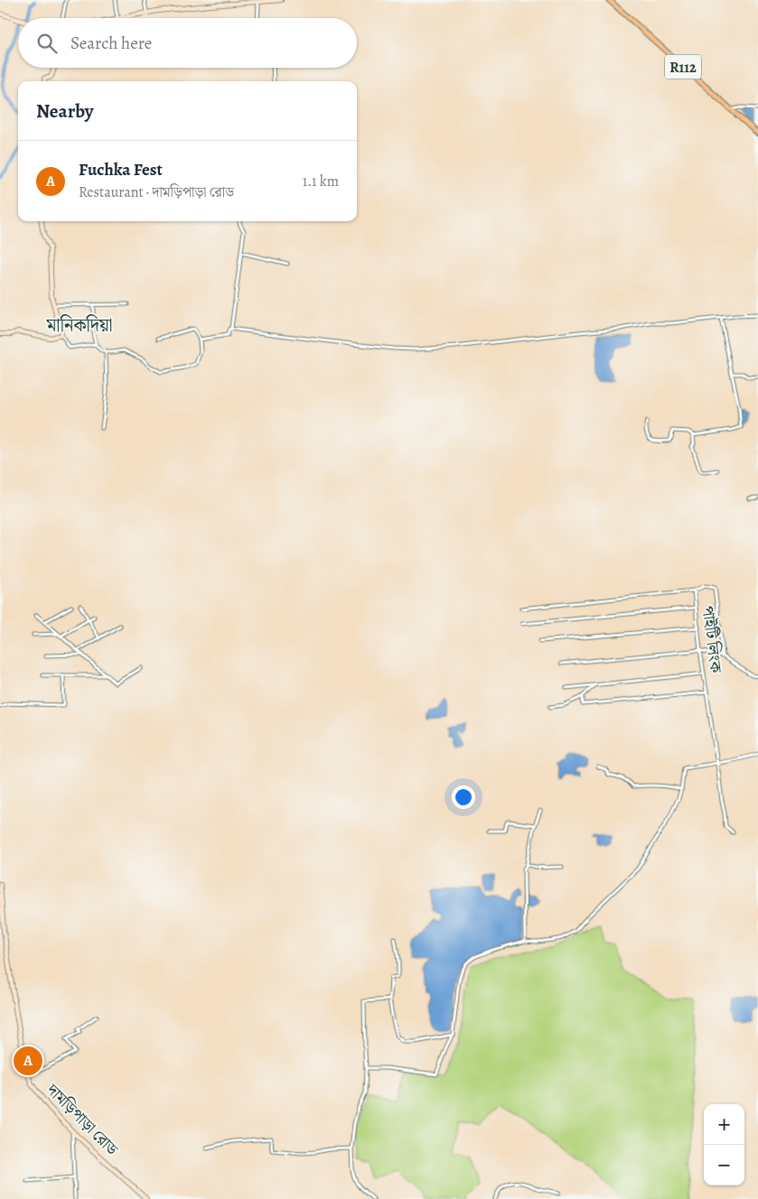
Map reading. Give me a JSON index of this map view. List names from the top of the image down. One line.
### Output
{"streets":{"main road":["R112","দামড়িপাড়া রোড"],"street":["পাইটি লিংক"]},"districts":["মানিকদিয়া"],"page":{"search":"Search here","heading":"Nearby","list":[{"mark":"A","name":"Fuchka Fest","note":"Restaurant · দামড়িপাড়া রোড","value":"1.1 km"}],"pins":"A","map_buttons":["+","−"]}}
